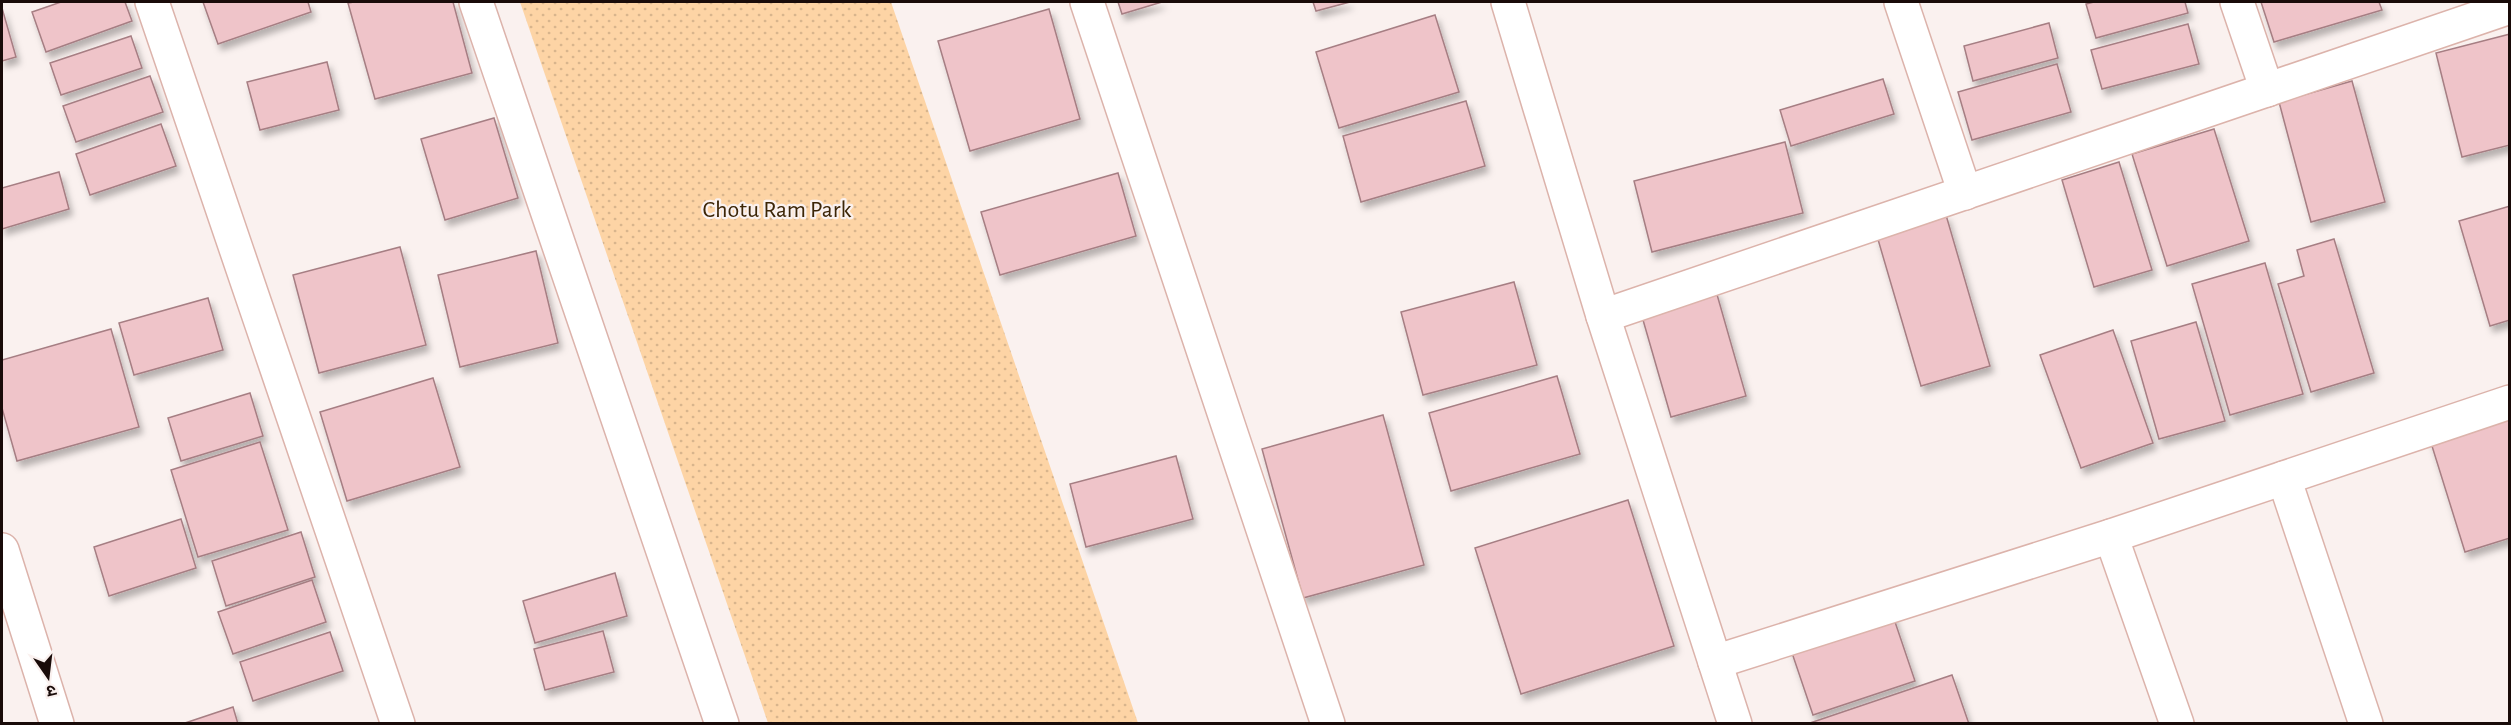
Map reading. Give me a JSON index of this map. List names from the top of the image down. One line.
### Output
{"parks":["Chotu Ram Park"],"north":"bottom"}
